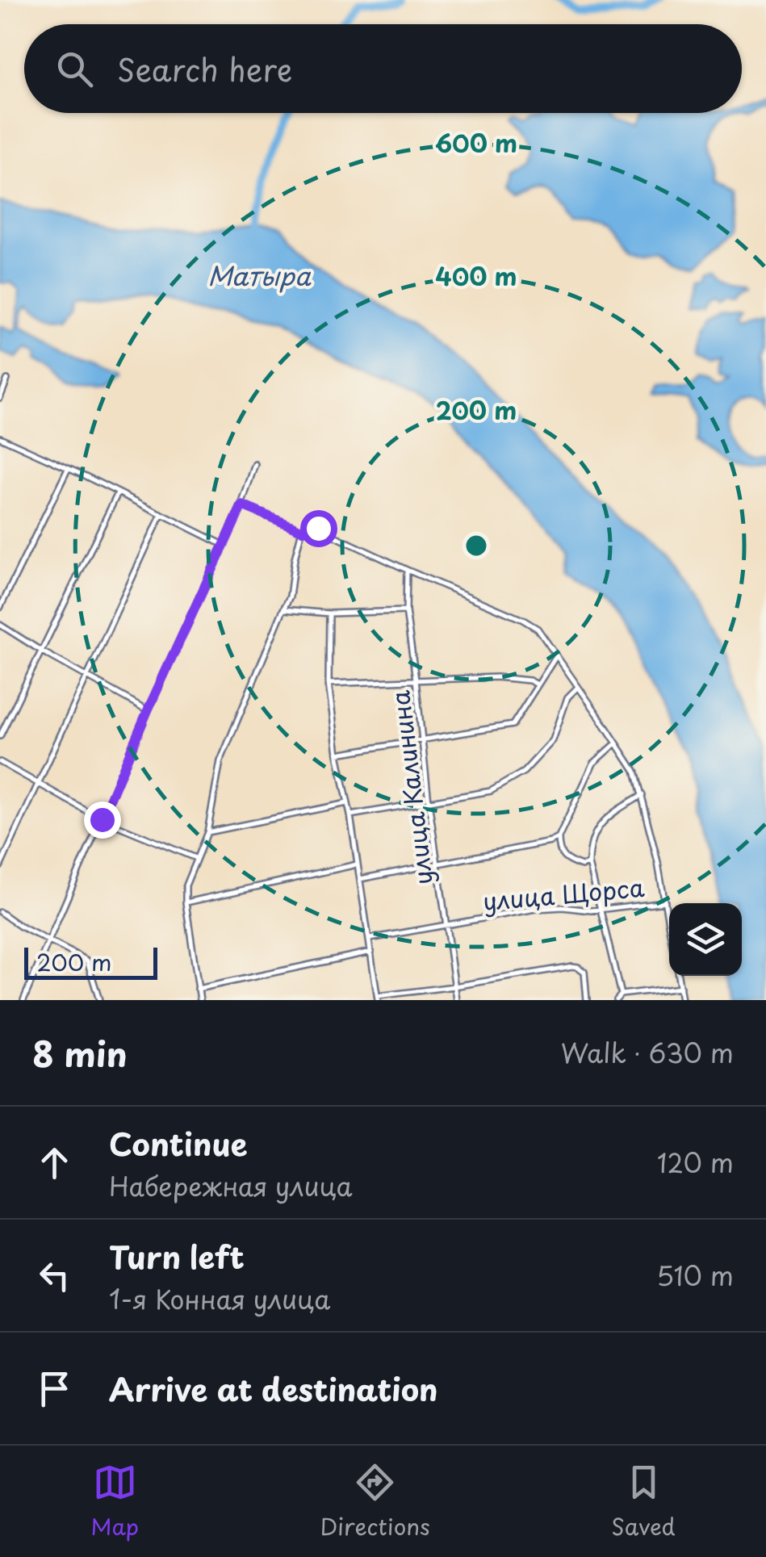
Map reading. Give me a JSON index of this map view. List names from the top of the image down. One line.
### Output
{"streets":{"street":["улица Калинина","улица Щорса"]},"crossings":[["улица Калинина","улица Щорса"]],"water":["Матыра"],"scale_bar":"200 m","page":{"search":"Search here","scale":"200 m","heading":["8 min","Walk · 630 m"],"list":[["Continue","Набережная улица","120 m"],["Turn left","1-я Конная улица","510 m"],"Arrive at destination"],"nav":["Map","Directions","Saved"]},"rings":["600 m","400 m","200 m"]}
